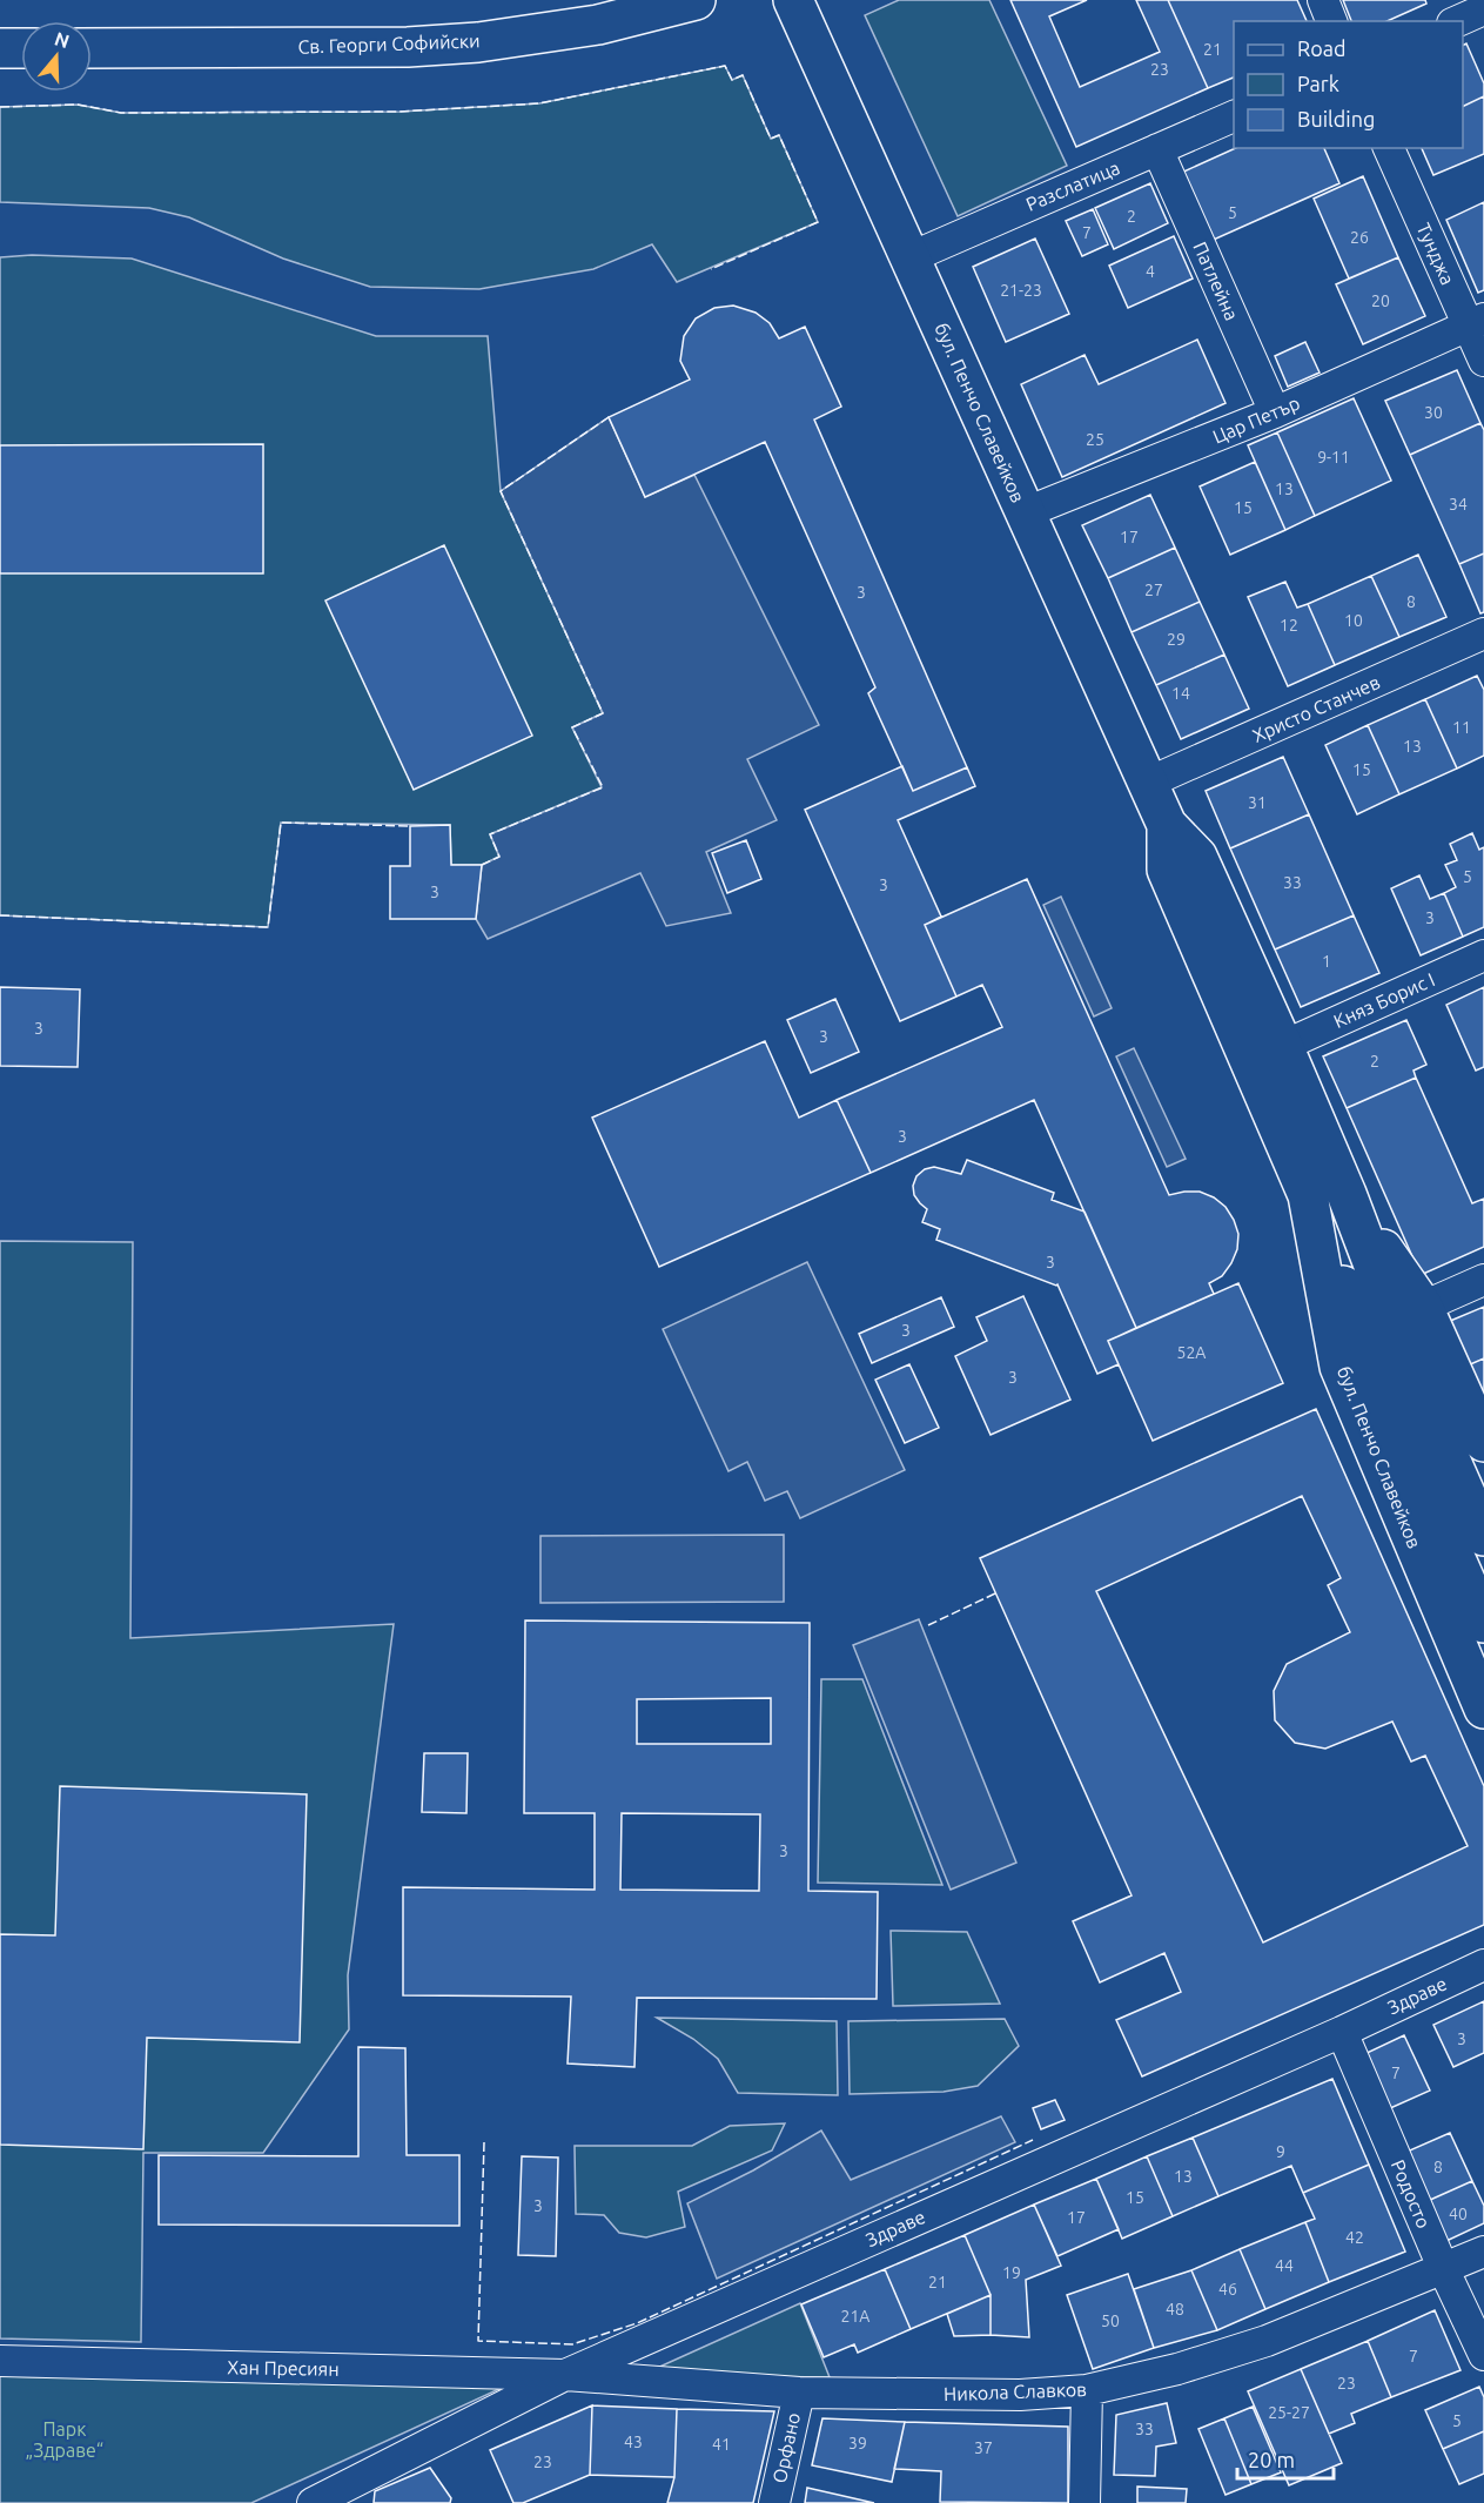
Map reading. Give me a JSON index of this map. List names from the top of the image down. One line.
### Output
{"streets":{"main road":["Св. Георги Софийски","бул. Пенчо Славейков"],"street":["Разслатица","Тунджа","Патлейна","Цар Петър","Христо Станчев","Княз Борис I","Здраве","Родосто","Хан Пресиян","Никола Славков","Орфано"]},"crossings":[["Разслатица","Патлейна"],["Разслатица","бул. Пенчо Славейков"],["Тунджа","Цар Петър"],["Патлейна","Цар Петър"],["бул. Пенчо Славейков","Цар Петър"],["бул. Пенчо Славейков","Христо Станчев"],["бул. Пенчо Славейков","Княз Борис I"],["Здраве","Родосто"],["Здраве","Хан Пресиян"],["Здраве","Никола Славков"],["Родосто","Никола Славков"],["Хан Пресиян","Никола Славков"],["Никола Славков","Орфано"]],"parks":["Парк „Здраве“"],"house_numbers":["21","23","5","2","7","26","4","21-23","20","30","25","9-11","13","34","15","17","27","3","8","10","12","29","14","11","13","15","31","5","33","3","3","3","1","3","3","2","3","3","3","52A","3","3","3","7","9","8","13","15","3","40","17","42","44","19","21","46","48","21А","50","7","23","25-27","5","33","43","39","41","37","23"],"legend":["Road","Park","Building"],"scale_bar":"20 m","north":"top"}
